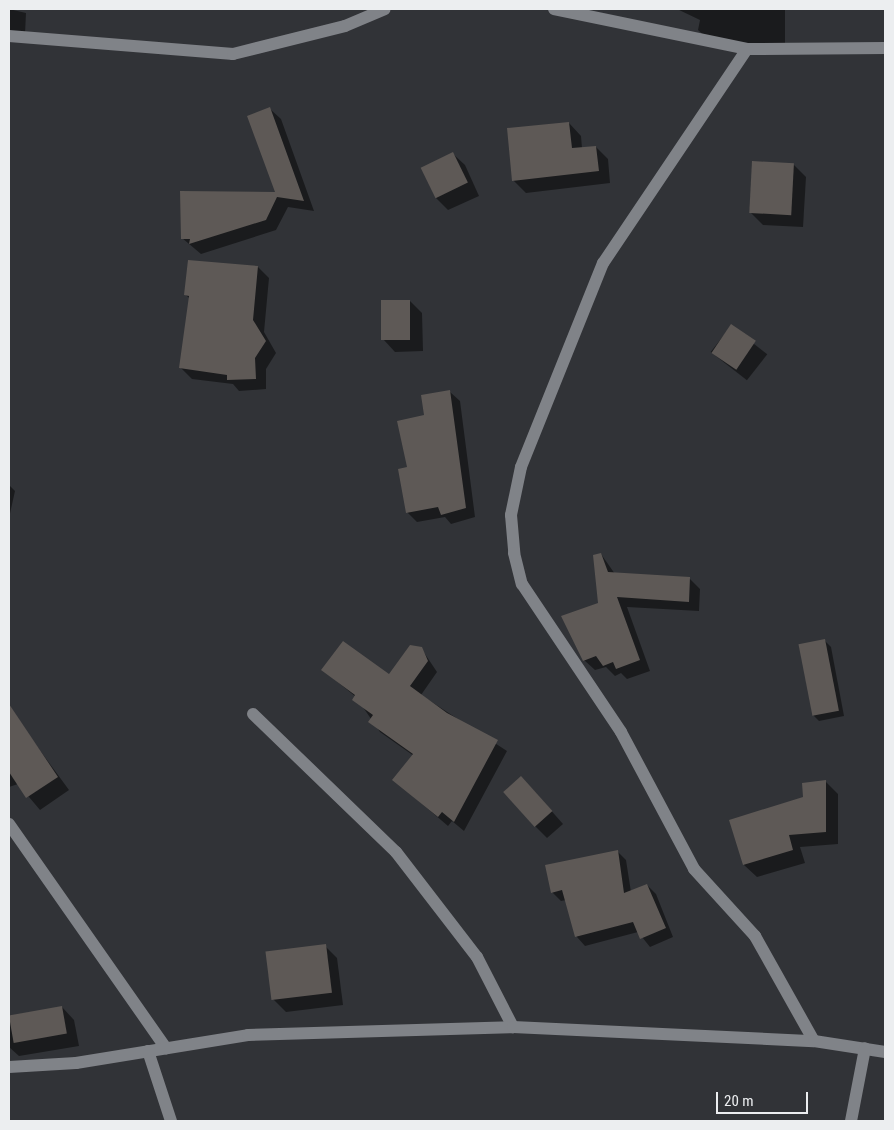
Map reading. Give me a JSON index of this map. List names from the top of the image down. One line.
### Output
{"scale_bar":"20 m"}
